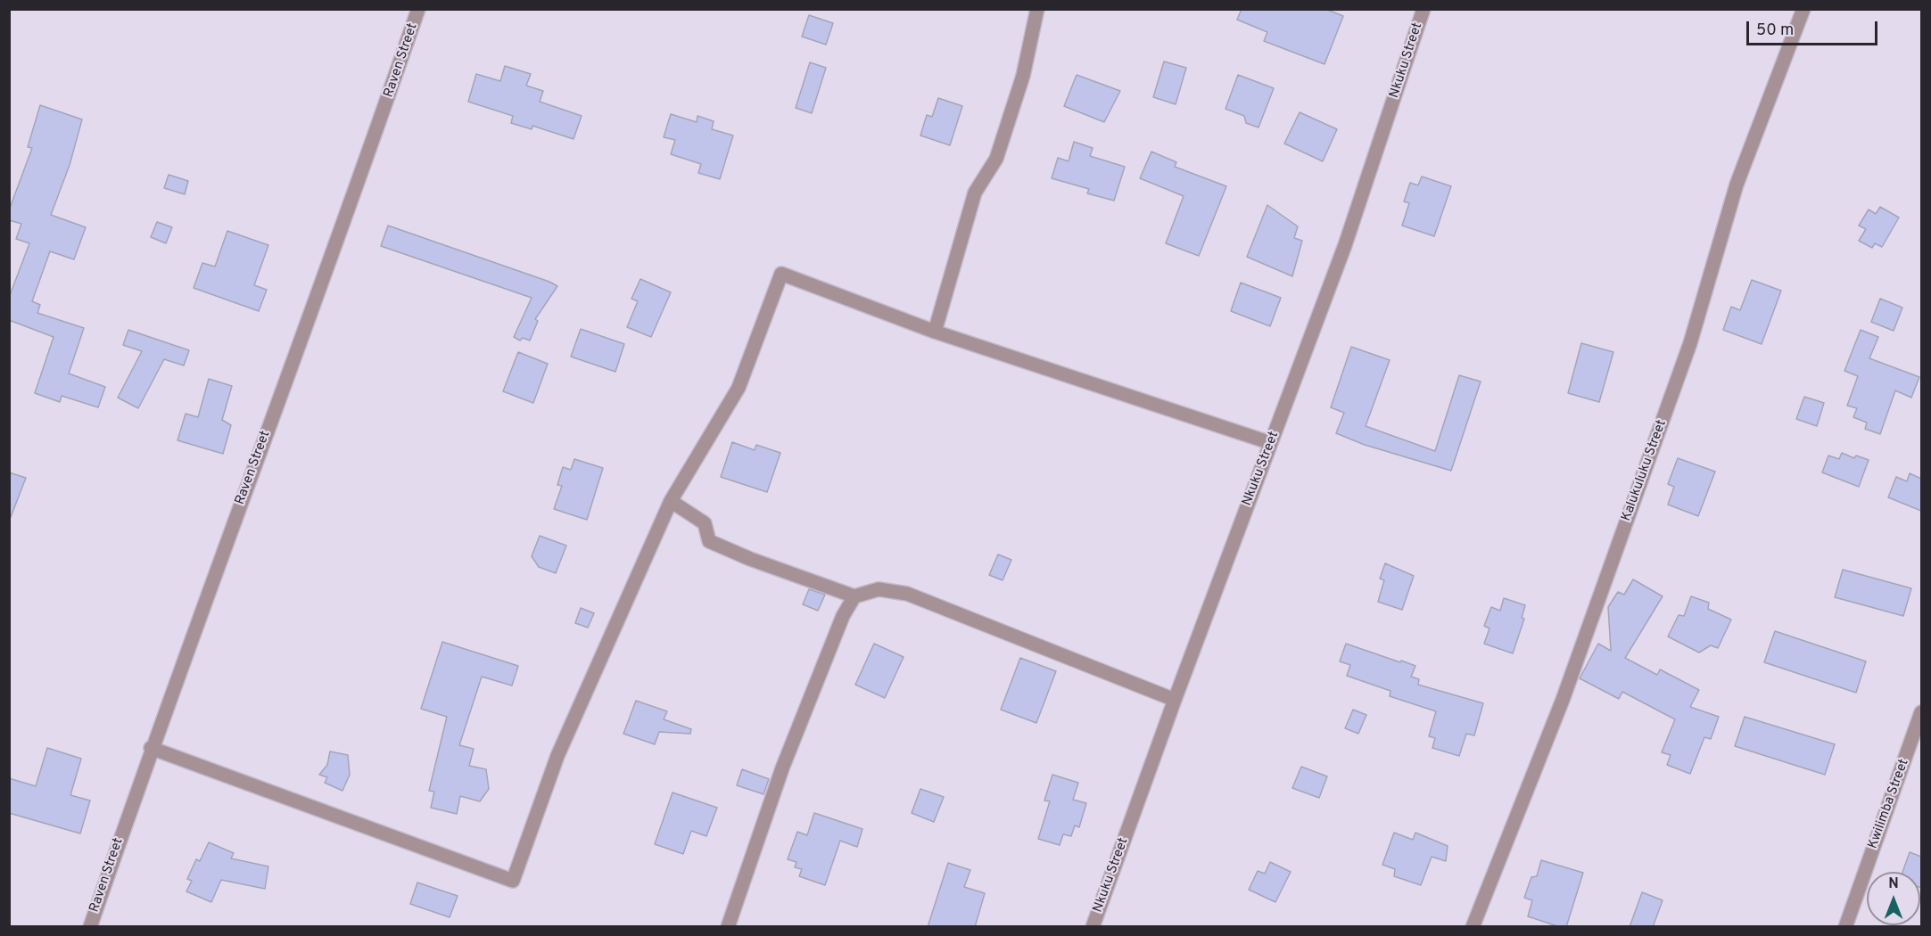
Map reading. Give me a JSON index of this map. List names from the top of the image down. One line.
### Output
{"streets":{"street":["Raven Street","Nkuku Street","Kalukuluku Street","Kwilimba Street"]},"scale_bar":"50 m","north":"top"}
